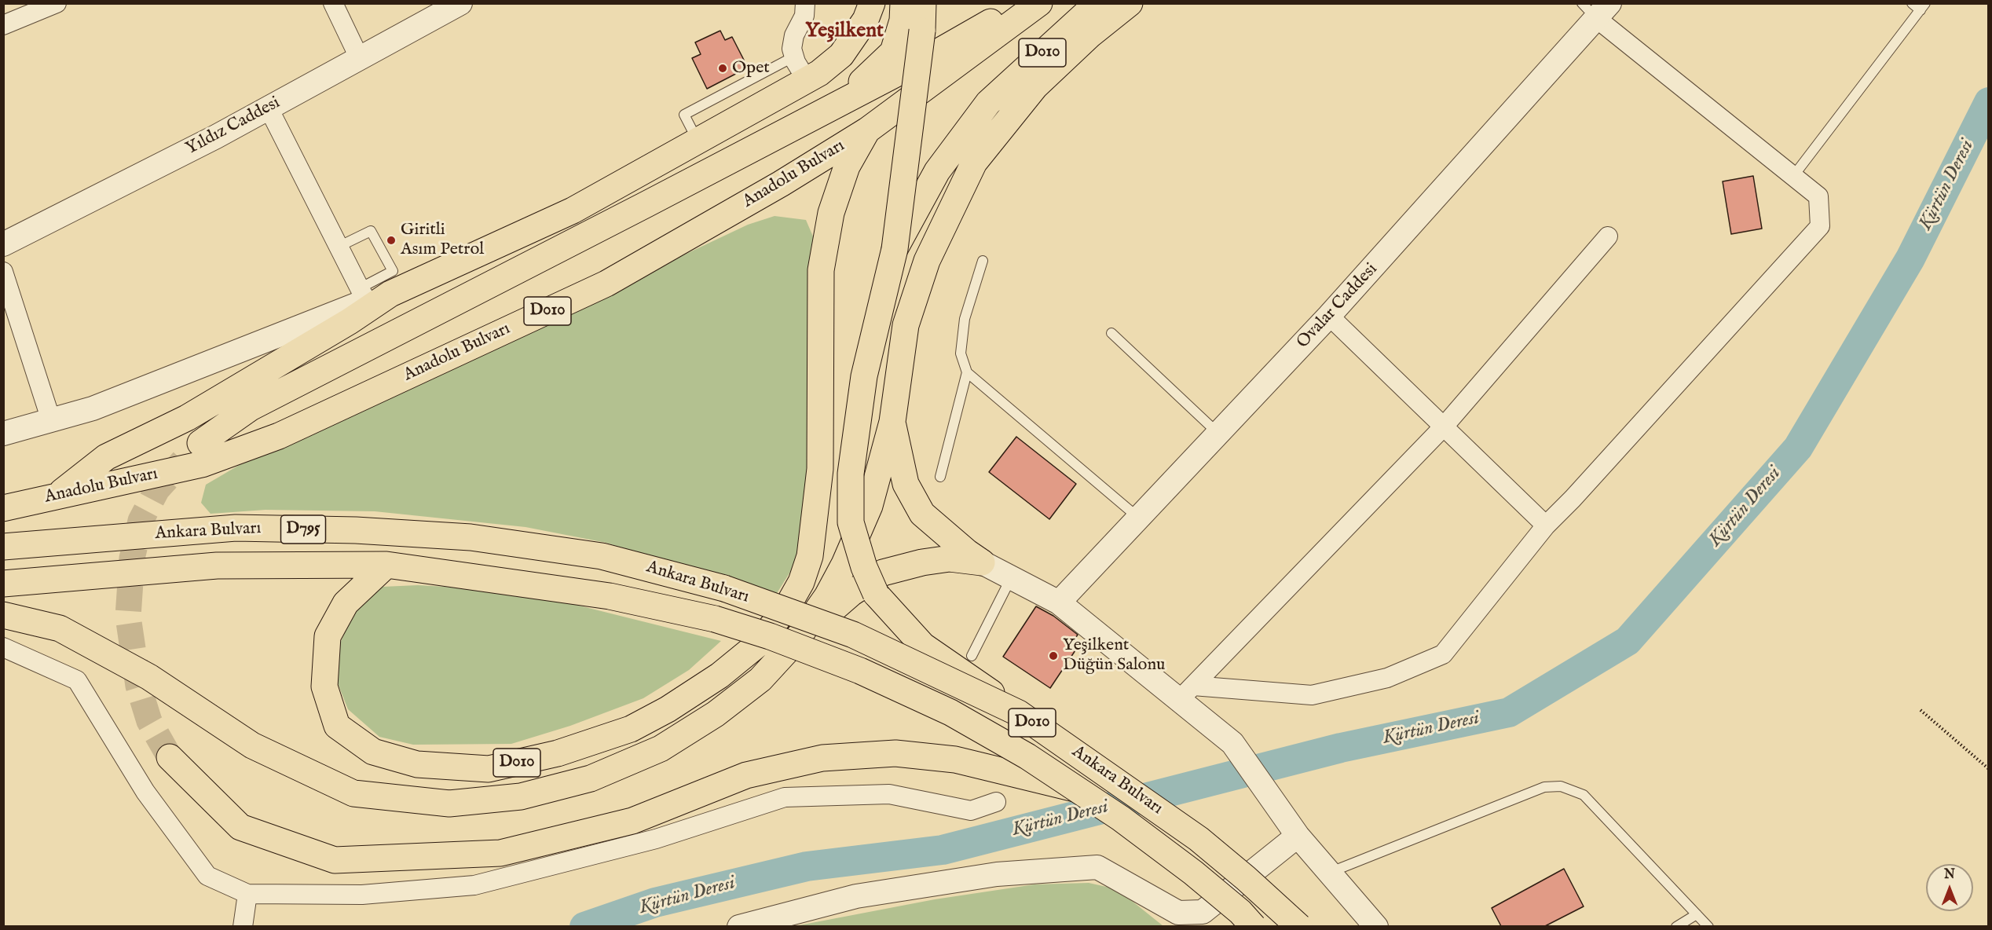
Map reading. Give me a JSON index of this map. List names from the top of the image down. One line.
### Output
{"streets":{"highway":["D010","Anadolu Bulvarı","D795","Ankara Bulvarı"],"street":["Yıldız Caddesi","Ovalar Caddesi"]},"crossings":[["D010","Anadolu Bulvarı"],["D010","Ankara Bulvarı"]],"districts":["Yeşilkent"],"water":["Kürtün Deresi"],"places":["Opet","Giritli Asım Petrol","Yeşilkent Düğün Salonu"],"north":"top"}
